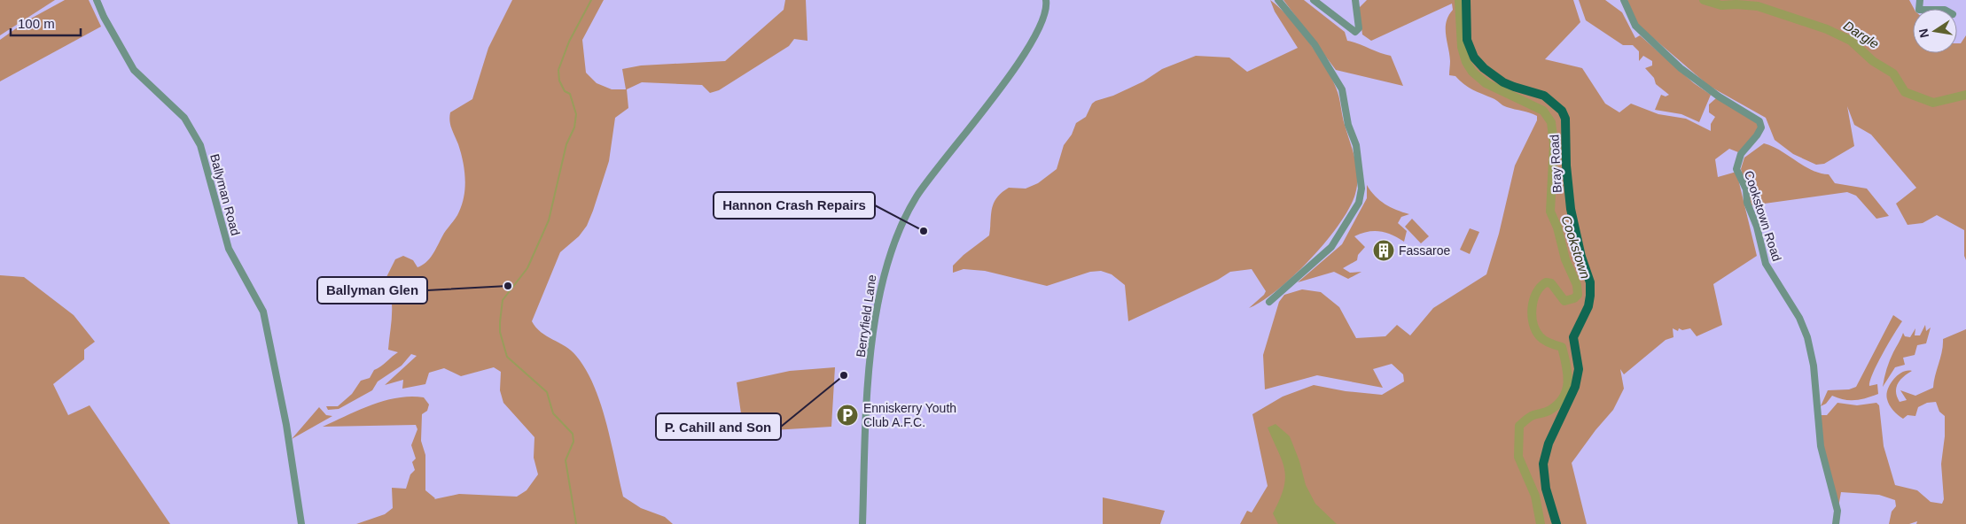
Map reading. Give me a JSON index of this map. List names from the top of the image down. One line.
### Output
{"streets":{"main road":["Bray Road"],"street":["Ballyman Road","Cookstown Road","Berryfield Lane"]},"water":["Dargle","Cookstown"],"places":{"other":["Hannon Crash Repairs","Ballyman Glen","P. Cahill and Son"],"building":["Fassaroe"],"parking":["Enniskerry Youth Club A.F.C."]},"scale_bar":"100 m","north":"left"}
